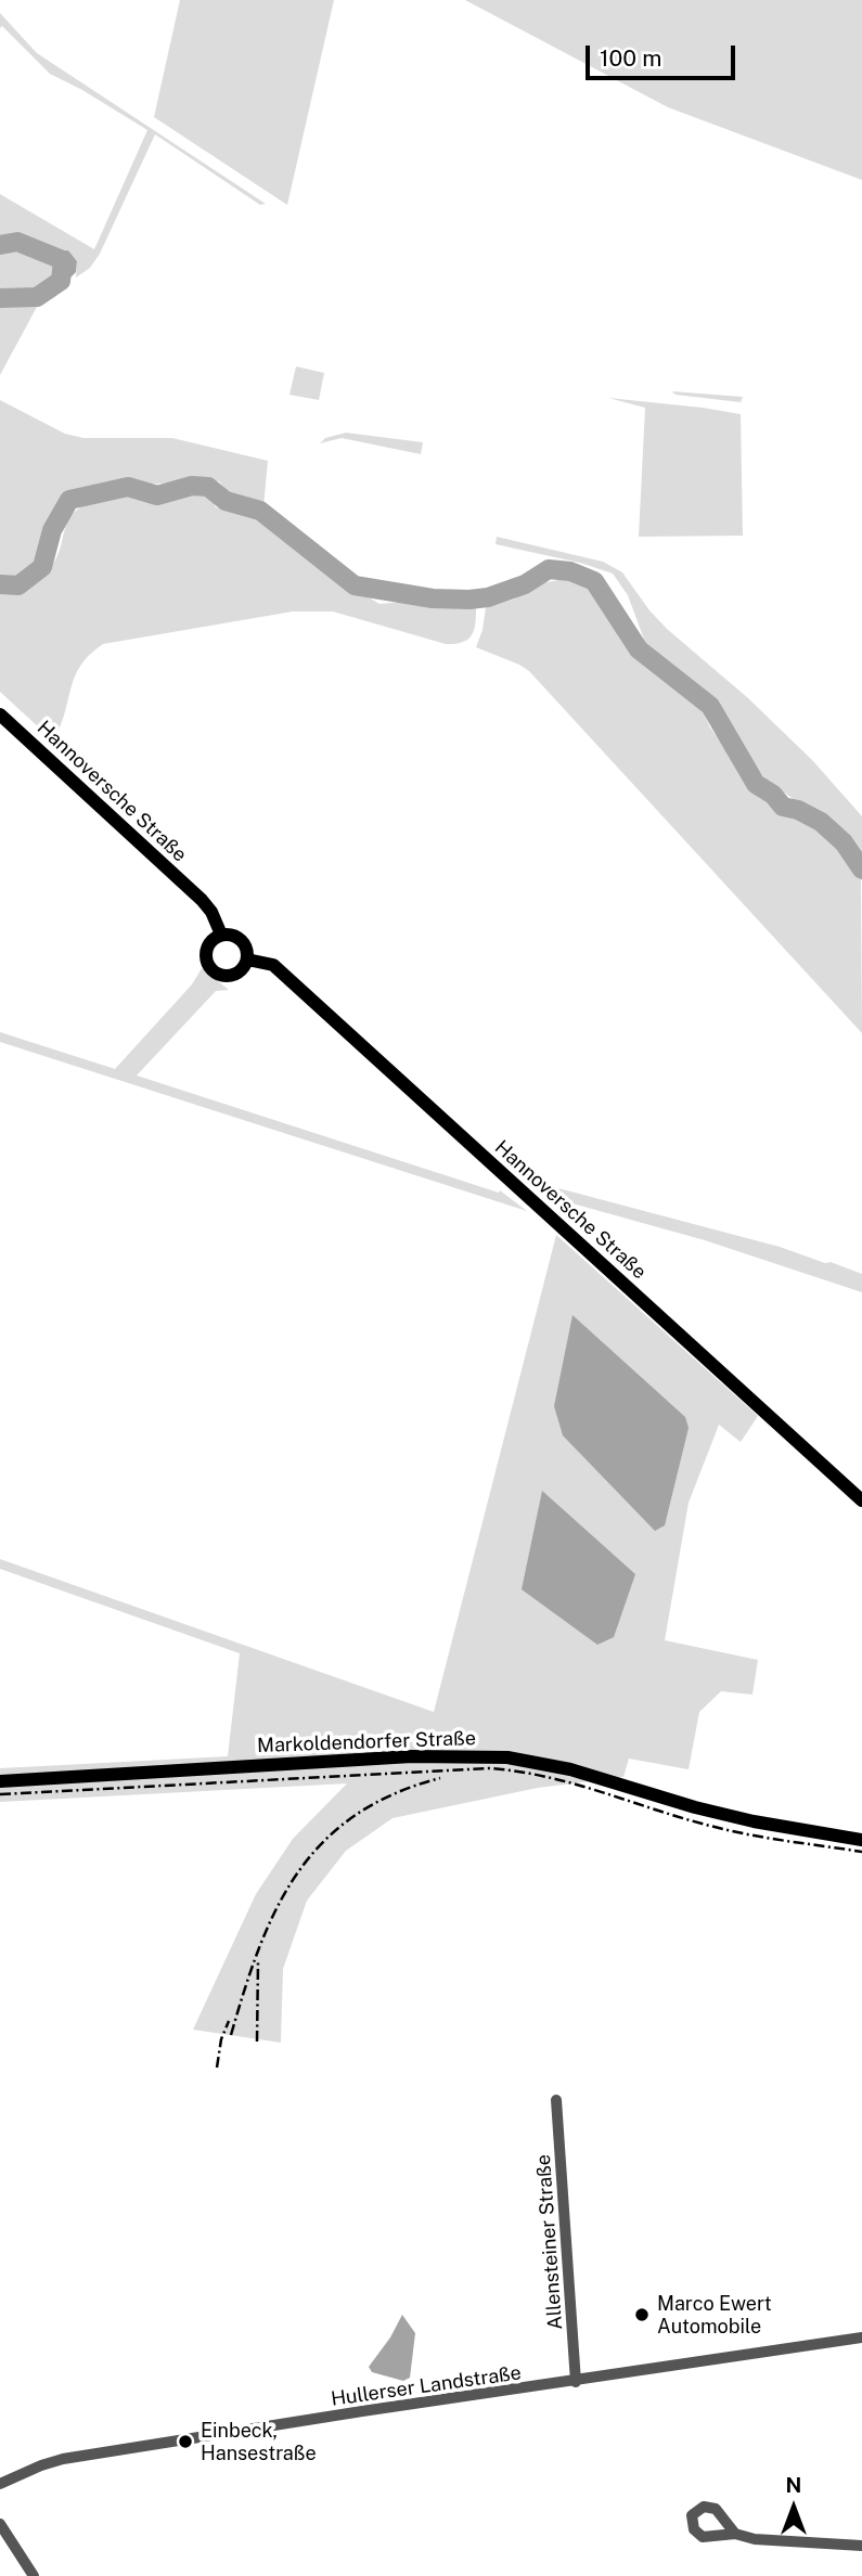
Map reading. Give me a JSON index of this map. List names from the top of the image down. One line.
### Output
{"streets":{"main road":["Hannoversche Straße","Markoldendorfer Straße"],"street":["Allensteiner Straße","Hullerser Landstraße"]},"crossings":[["Allensteiner Straße","Hullerser Landstraße"]],"places":["Marco Ewert Automobile","Einbeck, Hansestraße"],"scale_bar":"100 m","north":"top"}
